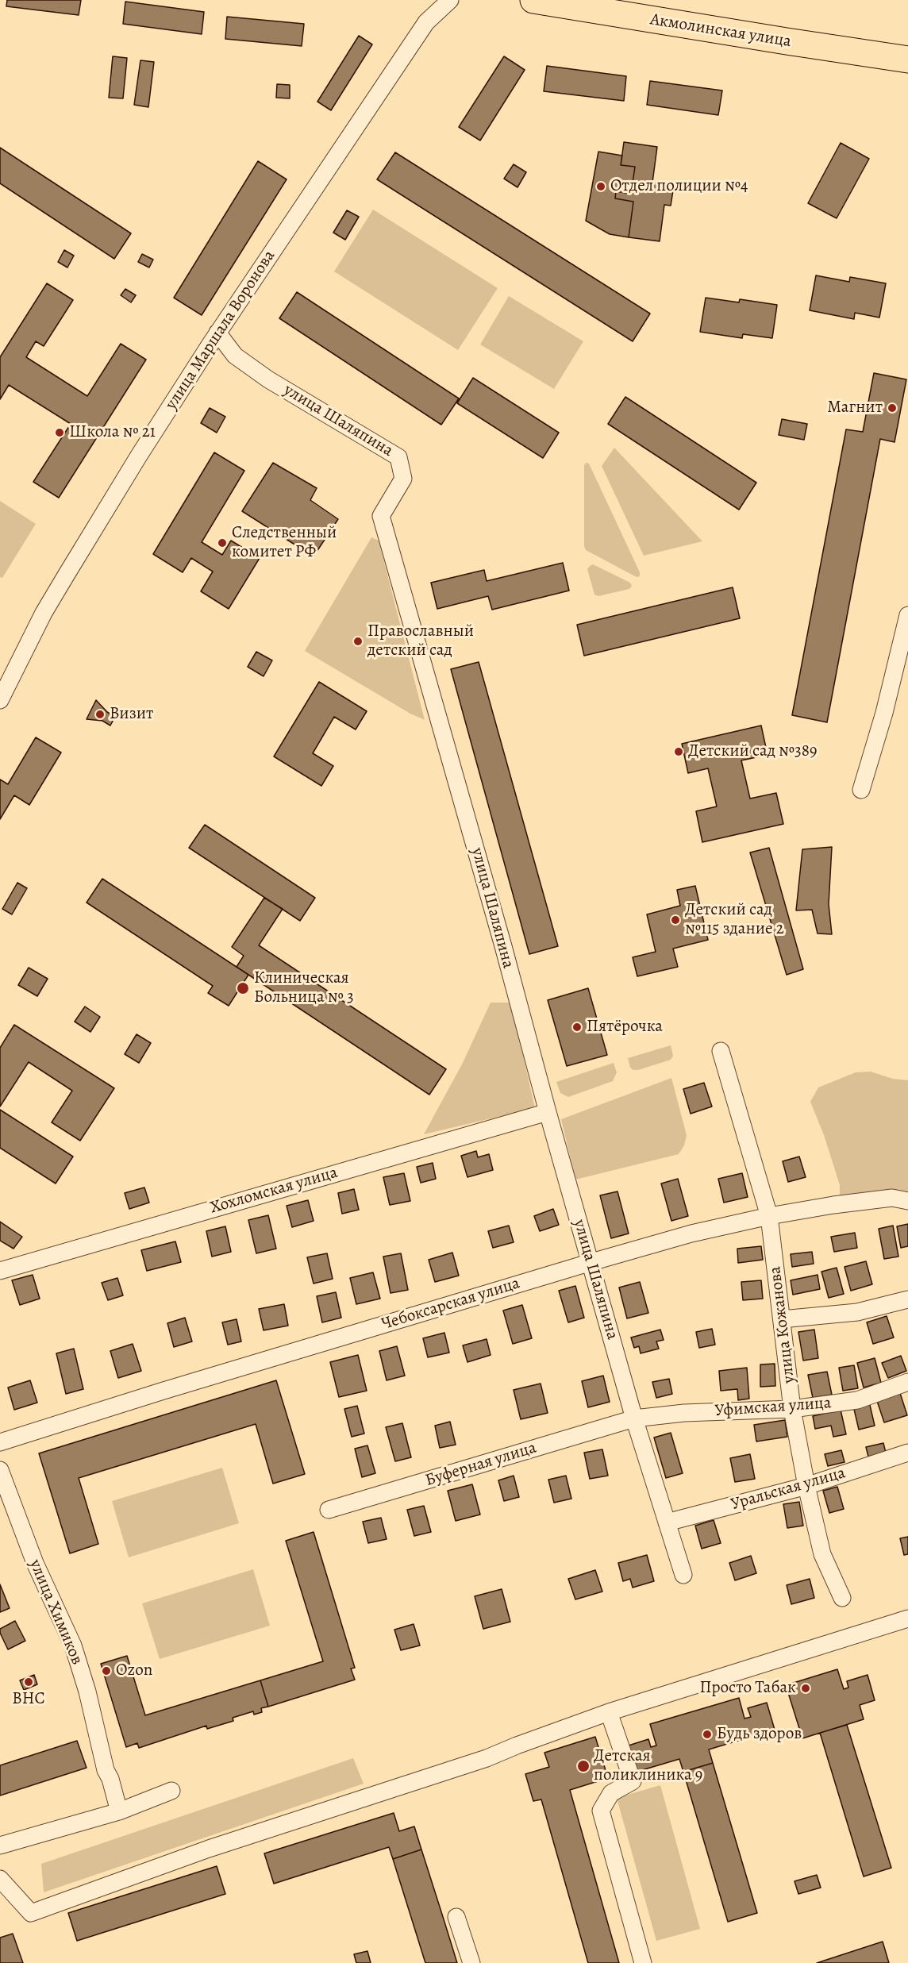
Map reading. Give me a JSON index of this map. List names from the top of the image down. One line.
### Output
{"streets":{"main road":["Акмолинская улица"],"street":["улица Маршала Воронова","улица Шаляпина","Хохломская улица","Чебоксарская улица","улица Кожанова","Уфимская улица","Буферная улица","Уральская улица","улица Химиков"]},"crossings":[["улица Маршала Воронова","улица Шаляпина"],["улица Шаляпина","Хохломская улица"],["улица Шаляпина","Чебоксарская улица"],["улица Шаляпина","Уфимская улица"],["улица Шаляпина","Буферная улица"],["улица Шаляпина","Уральская улица"],["Чебоксарская улица","улица Кожанова"],["улица Кожанова","Уфимская улица"],["улица Кожанова","Уральская улица"],["Уфимская улица","Буферная улица"]],"places":["Отдел полиции №4","Магнит","Школа № 21","Следственный комитет РФ","Православный детский сад","Визит","Детский сад №389","Детский сад №115 здание 2","Клиническая Больница № 3","Пятёрочка","Ozon","ВНС","Просто Табак","Будь здоров","Детская поликлиника 9"]}
